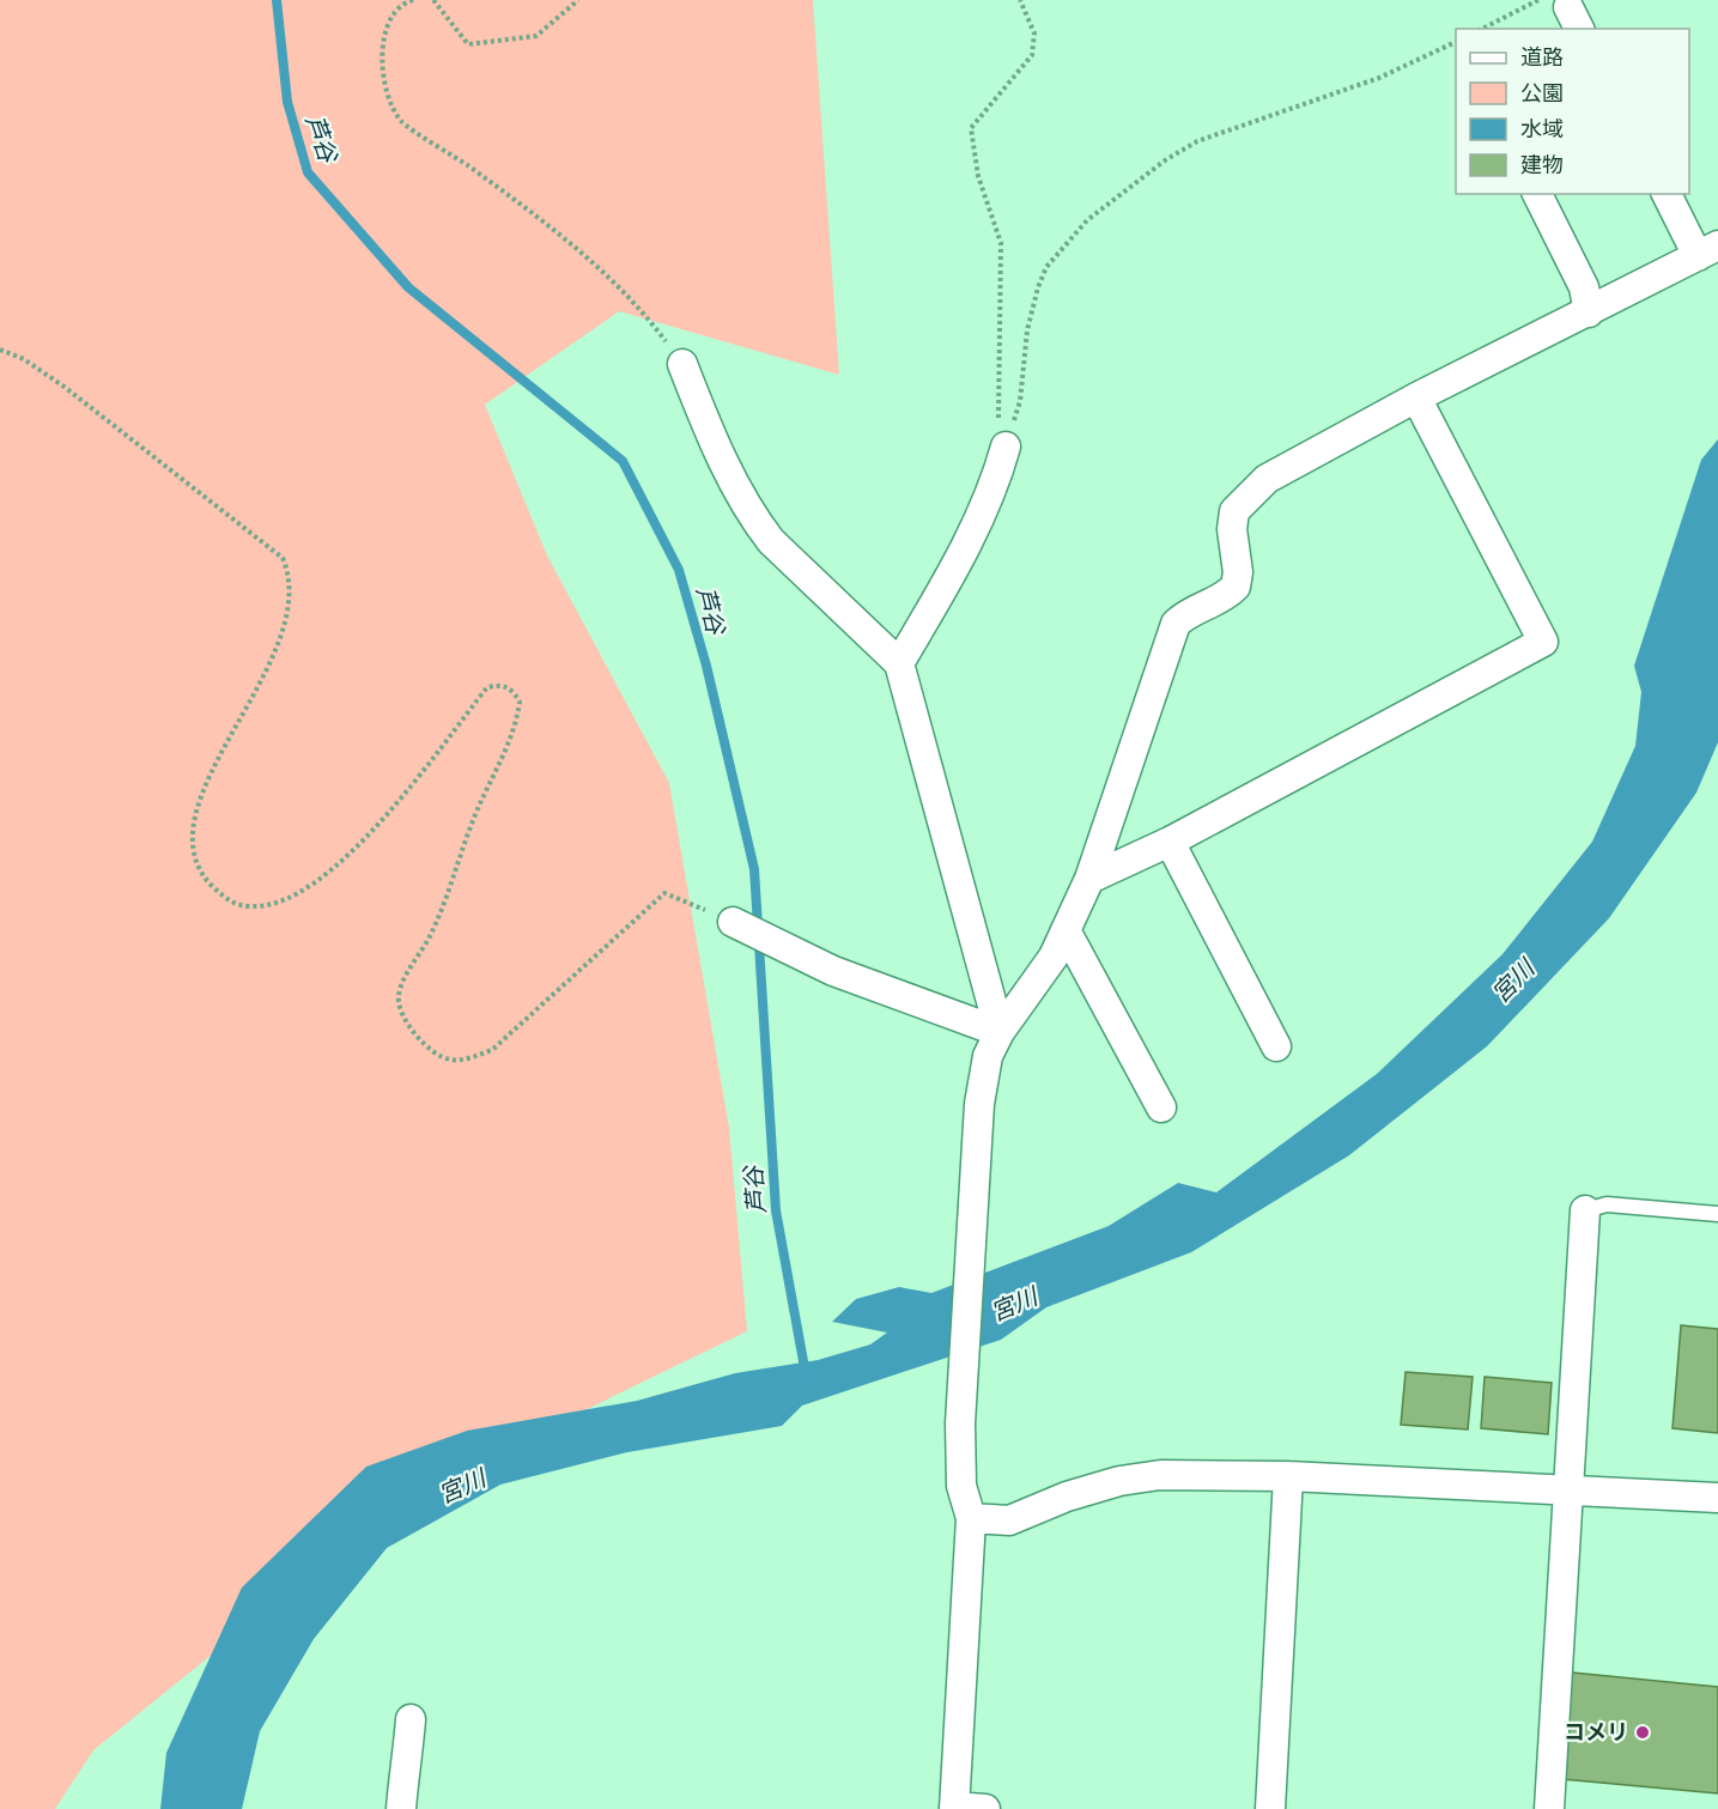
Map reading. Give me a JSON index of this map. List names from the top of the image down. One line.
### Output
{"water":["芦谷","宮川"],"places":["コメリ"],"legend":["道路","公園","水域","建物"]}
